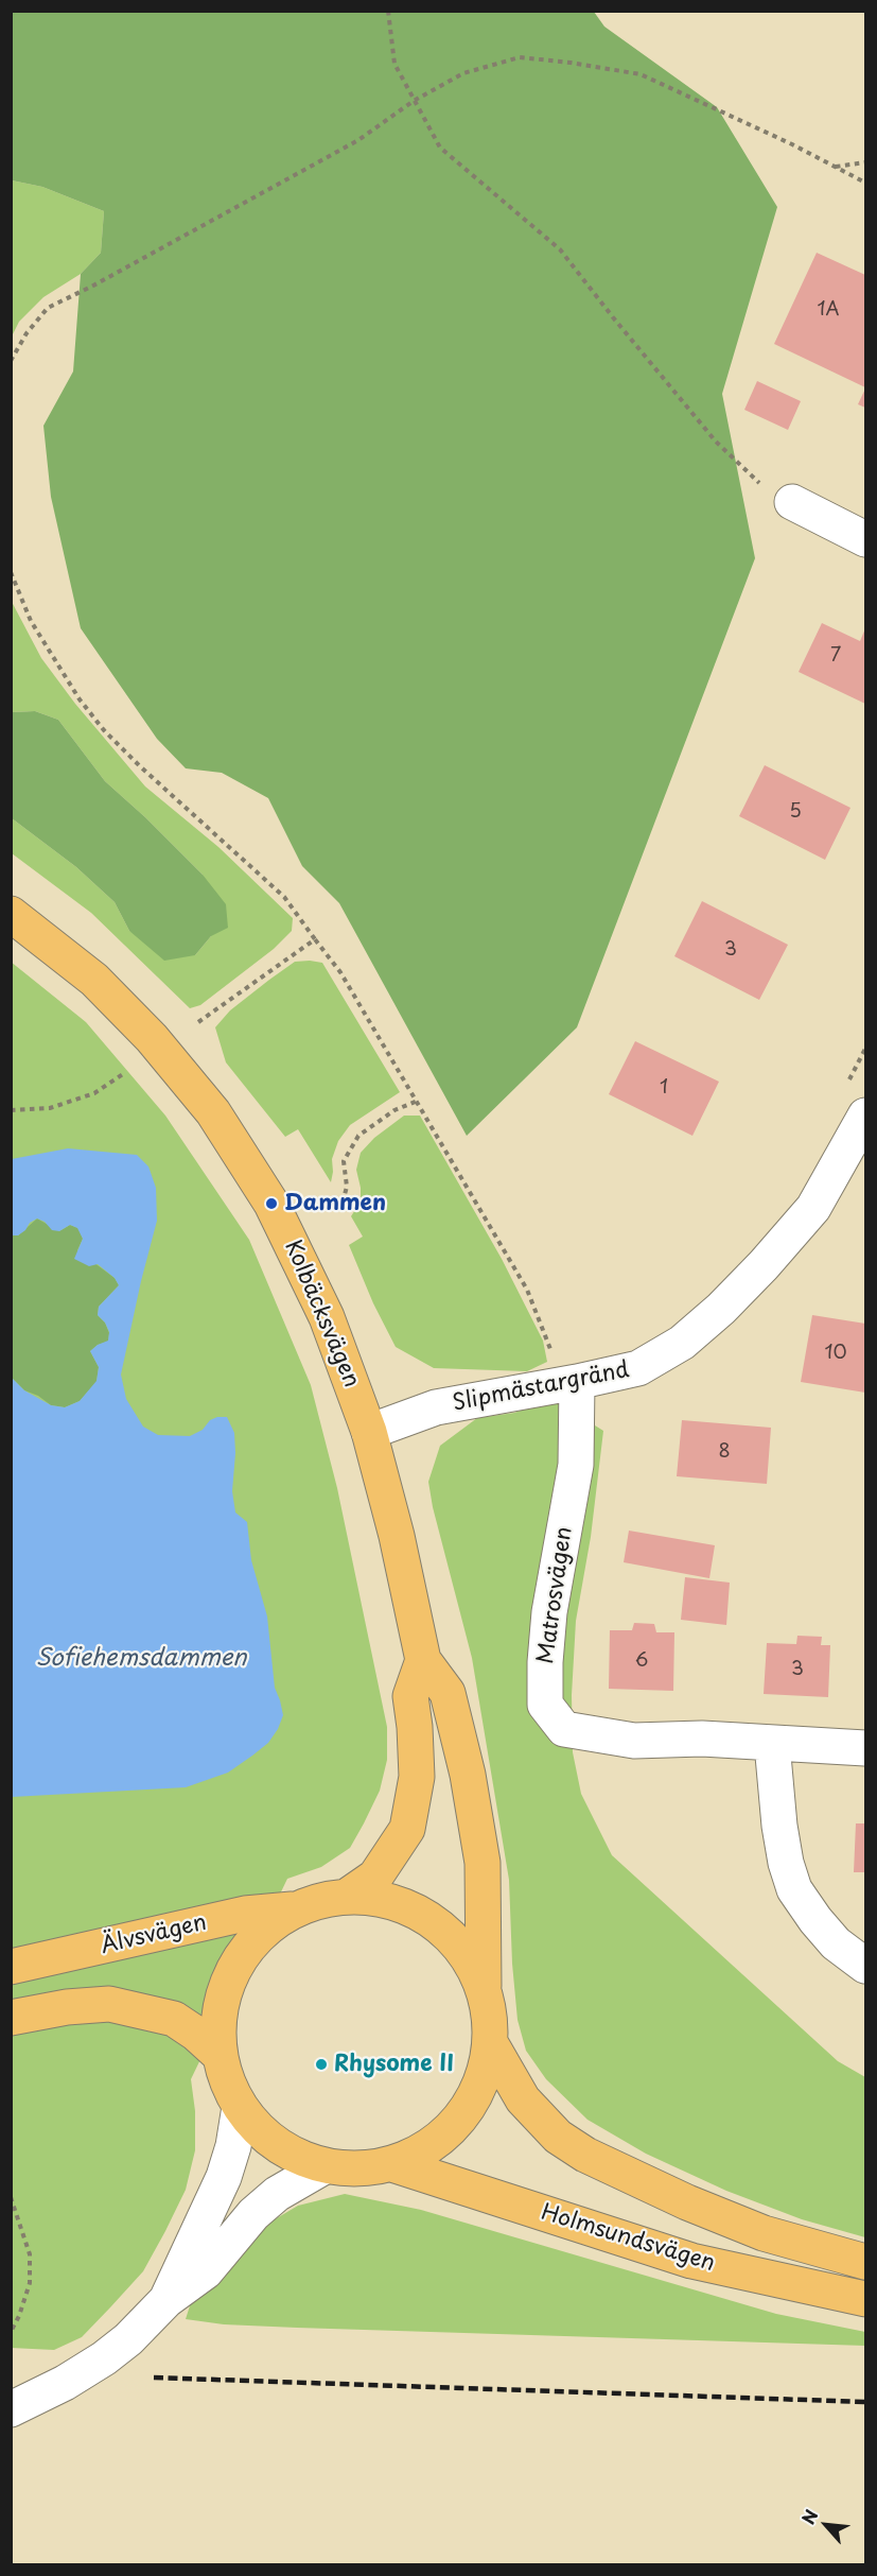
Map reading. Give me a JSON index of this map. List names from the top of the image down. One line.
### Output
{"streets":{"main road":["Kolbäcksvägen","Älvsvägen","Holmsundsvägen"],"street":["Slipmästargränd","Matrosvägen"]},"crossings":[["Kolbäcksvägen","Slipmästargränd"],["Slipmästargränd","Matrosvägen"]],"water":["Sofiehemsdammen"],"places":["Dammen","Rhysome II"],"house_numbers":["1A","7","5","3","1","10","8","6","3"],"north":"top left"}
